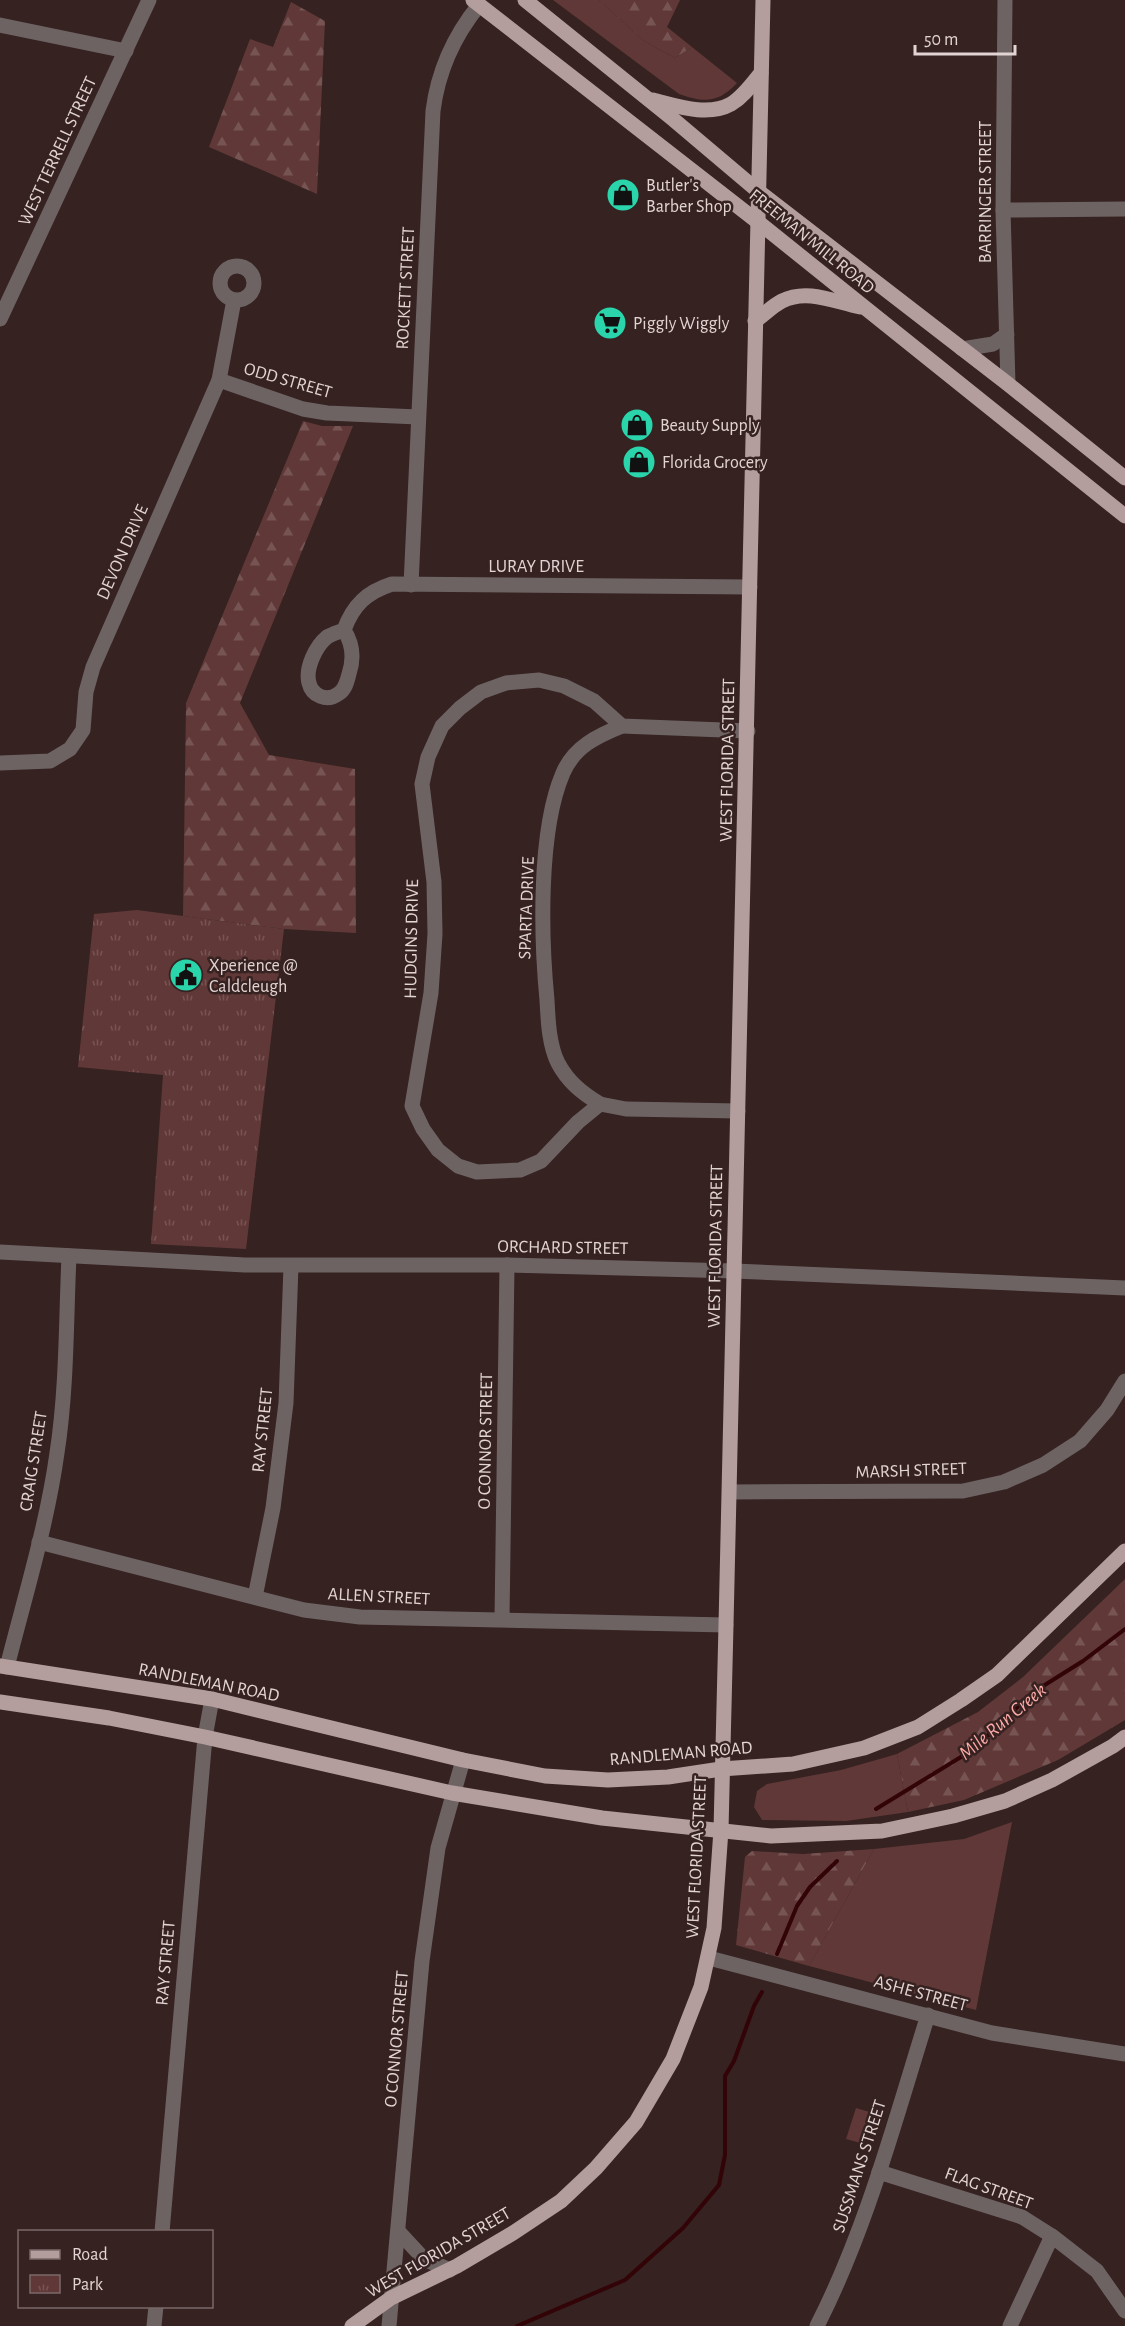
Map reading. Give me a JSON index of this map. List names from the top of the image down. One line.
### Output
{"streets":{"main road":["FREEMAN MILL ROAD","WEST FLORIDA STREET","RANDLEMAN ROAD"],"street":["WEST TERRELL STREET","BARRINGER STREET","ROCKETT STREET","ODD STREET","DEVON DRIVE","LURAY DRIVE","SPARTA DRIVE","HUDGINS DRIVE","ORCHARD STREET","RAY STREET","O CONNOR STREET","CRAIG STREET","MARSH STREET","ALLEN STREET","ASHE STREET","SUSSMANS STREET","FLAG STREET"]},"crossings":[["BARRINGER STREET","FREEMAN MILL ROAD"],["FREEMAN MILL ROAD","ROCKETT STREET"],["FREEMAN MILL ROAD","WEST FLORIDA STREET"],["ROCKETT STREET","ODD STREET"],["ROCKETT STREET","LURAY DRIVE"],["ODD STREET","DEVON DRIVE"],["LURAY DRIVE","WEST FLORIDA STREET"],["WEST FLORIDA STREET","ORCHARD STREET"],["WEST FLORIDA STREET","O CONNOR STREET"],["WEST FLORIDA STREET","MARSH STREET"],["WEST FLORIDA STREET","ALLEN STREET"],["WEST FLORIDA STREET","RANDLEMAN ROAD"],["WEST FLORIDA STREET","ASHE STREET"],["SPARTA DRIVE","HUDGINS DRIVE"],["ORCHARD STREET","RAY STREET"],["ORCHARD STREET","O CONNOR STREET"],["ORCHARD STREET","CRAIG STREET"],["RAY STREET","ALLEN STREET"],["RAY STREET","RANDLEMAN ROAD"],["O CONNOR STREET","ALLEN STREET"],["O CONNOR STREET","RANDLEMAN ROAD"],["CRAIG STREET","ALLEN STREET"],["CRAIG STREET","RANDLEMAN ROAD"],["ASHE STREET","SUSSMANS STREET"],["SUSSMANS STREET","FLAG STREET"]],"water":["Mile Run Creek"],"places":{"shop":["Butler's Barber Shop","Beauty Supply","Florida Grocery"],"supermarket":["Piggly Wiggly"],"public building":["Xperience @ Caldcleugh"]},"legend":["Road","Park"],"scale_bar":"50 m"}
